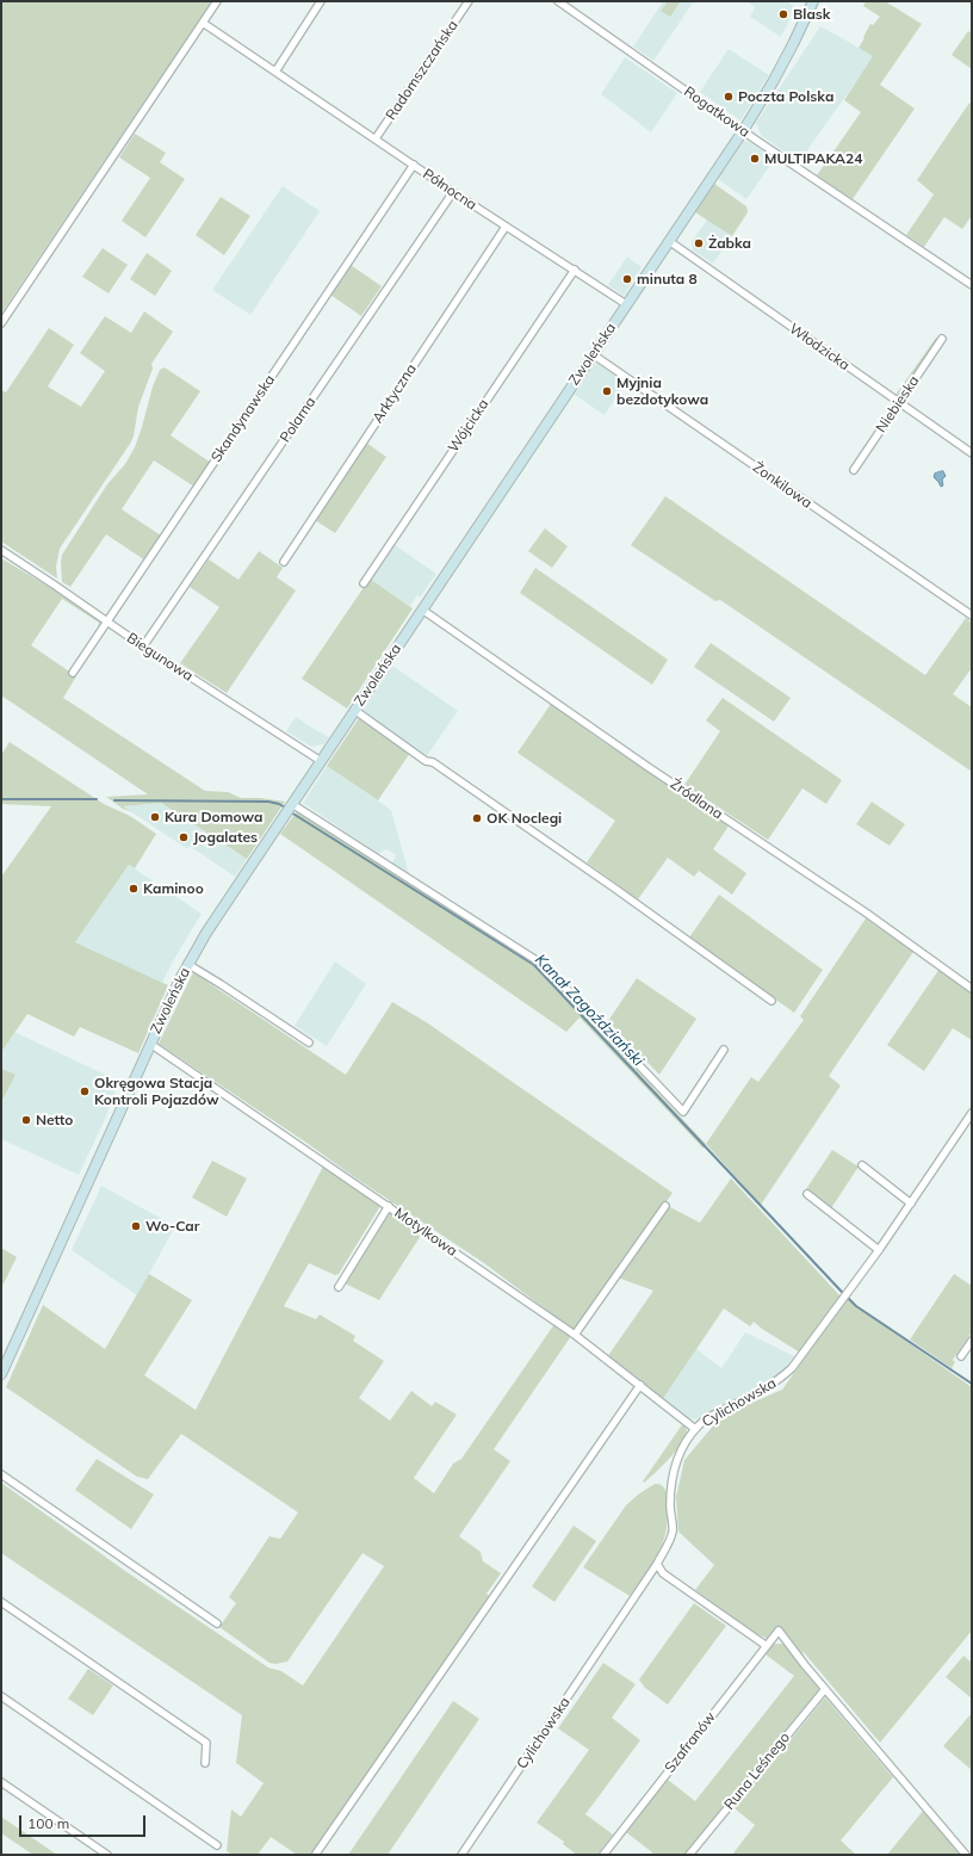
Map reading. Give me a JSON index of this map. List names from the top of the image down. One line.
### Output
{"streets":{"street":["Radomszczańska","Rogatkowa","Północna","Włodzicka","Zwoleńska","Arktyczna","Niebieska","Skandynawska","Polarna","Wójcicka","Żonkilowa","Biegunowa","Źródlana","Motylkowa","Cylichowska","Szafranów","Runa Leśnego"]},"crossings":[["Radomszczańska","Północna"],["Rogatkowa","Zwoleńska"],["Północna","Zwoleńska"],["Północna","Arktyczna"],["Północna","Skandynawska"],["Północna","Polarna"],["Północna","Wójcicka"],["Włodzicka","Zwoleńska"],["Włodzicka","Niebieska"],["Zwoleńska","Żonkilowa"],["Zwoleńska","Biegunowa"],["Zwoleńska","Źródlana"],["Zwoleńska","Motylkowa"],["Skandynawska","Biegunowa"],["Polarna","Biegunowa"],["Motylkowa","Cylichowska"],["Szafranów","Runa Leśnego"]],"water":["Kanał Zagoździański"],"places":["Blask","Poczta Polska","MULTIPAKA24","Żabka","minuta 8","Myjnia bezdotykowa","Kura Domowa","OK Noclegi","Jogalates","Kaminoo","Okręgowa Stacja Kontroli Pojazdów","Netto","Wo-Car"],"scale_bar":"100 m"}
